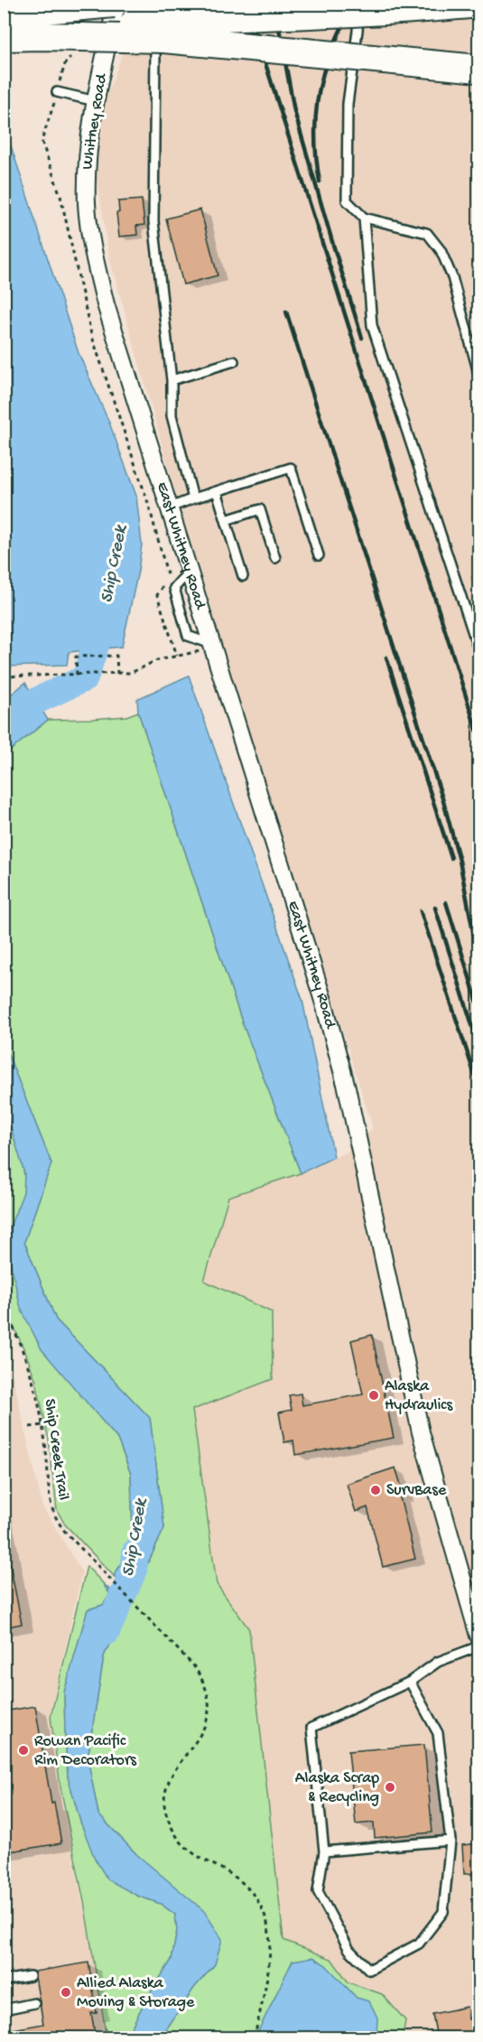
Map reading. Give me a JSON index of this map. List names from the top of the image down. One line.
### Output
{"streets":{"street":["Whitney Road","East Whitney Road"],"path":["Ship Creek Trail"]},"crossings":[["Whitney Road","East Whitney Road"]],"water":["Ship Creek"],"places":["Alaska Hydraulics","SurvBase","Rowan Pacific Rim Decorators","Alaska Scrap & Recycling","Allied Alaska Moving & Storage"]}
